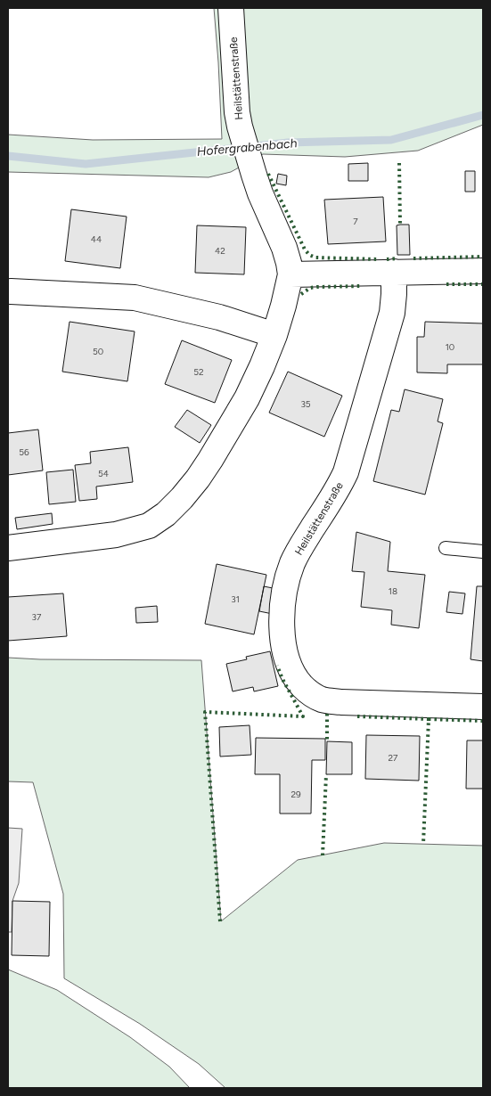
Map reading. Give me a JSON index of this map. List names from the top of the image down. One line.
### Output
{"streets":{"street":["Heilstättenstraße"]},"water":["Hofergrabenbach"],"house_numbers":["7","44","42","10","50","52","35","56","54","18","31","37","27","29"]}
